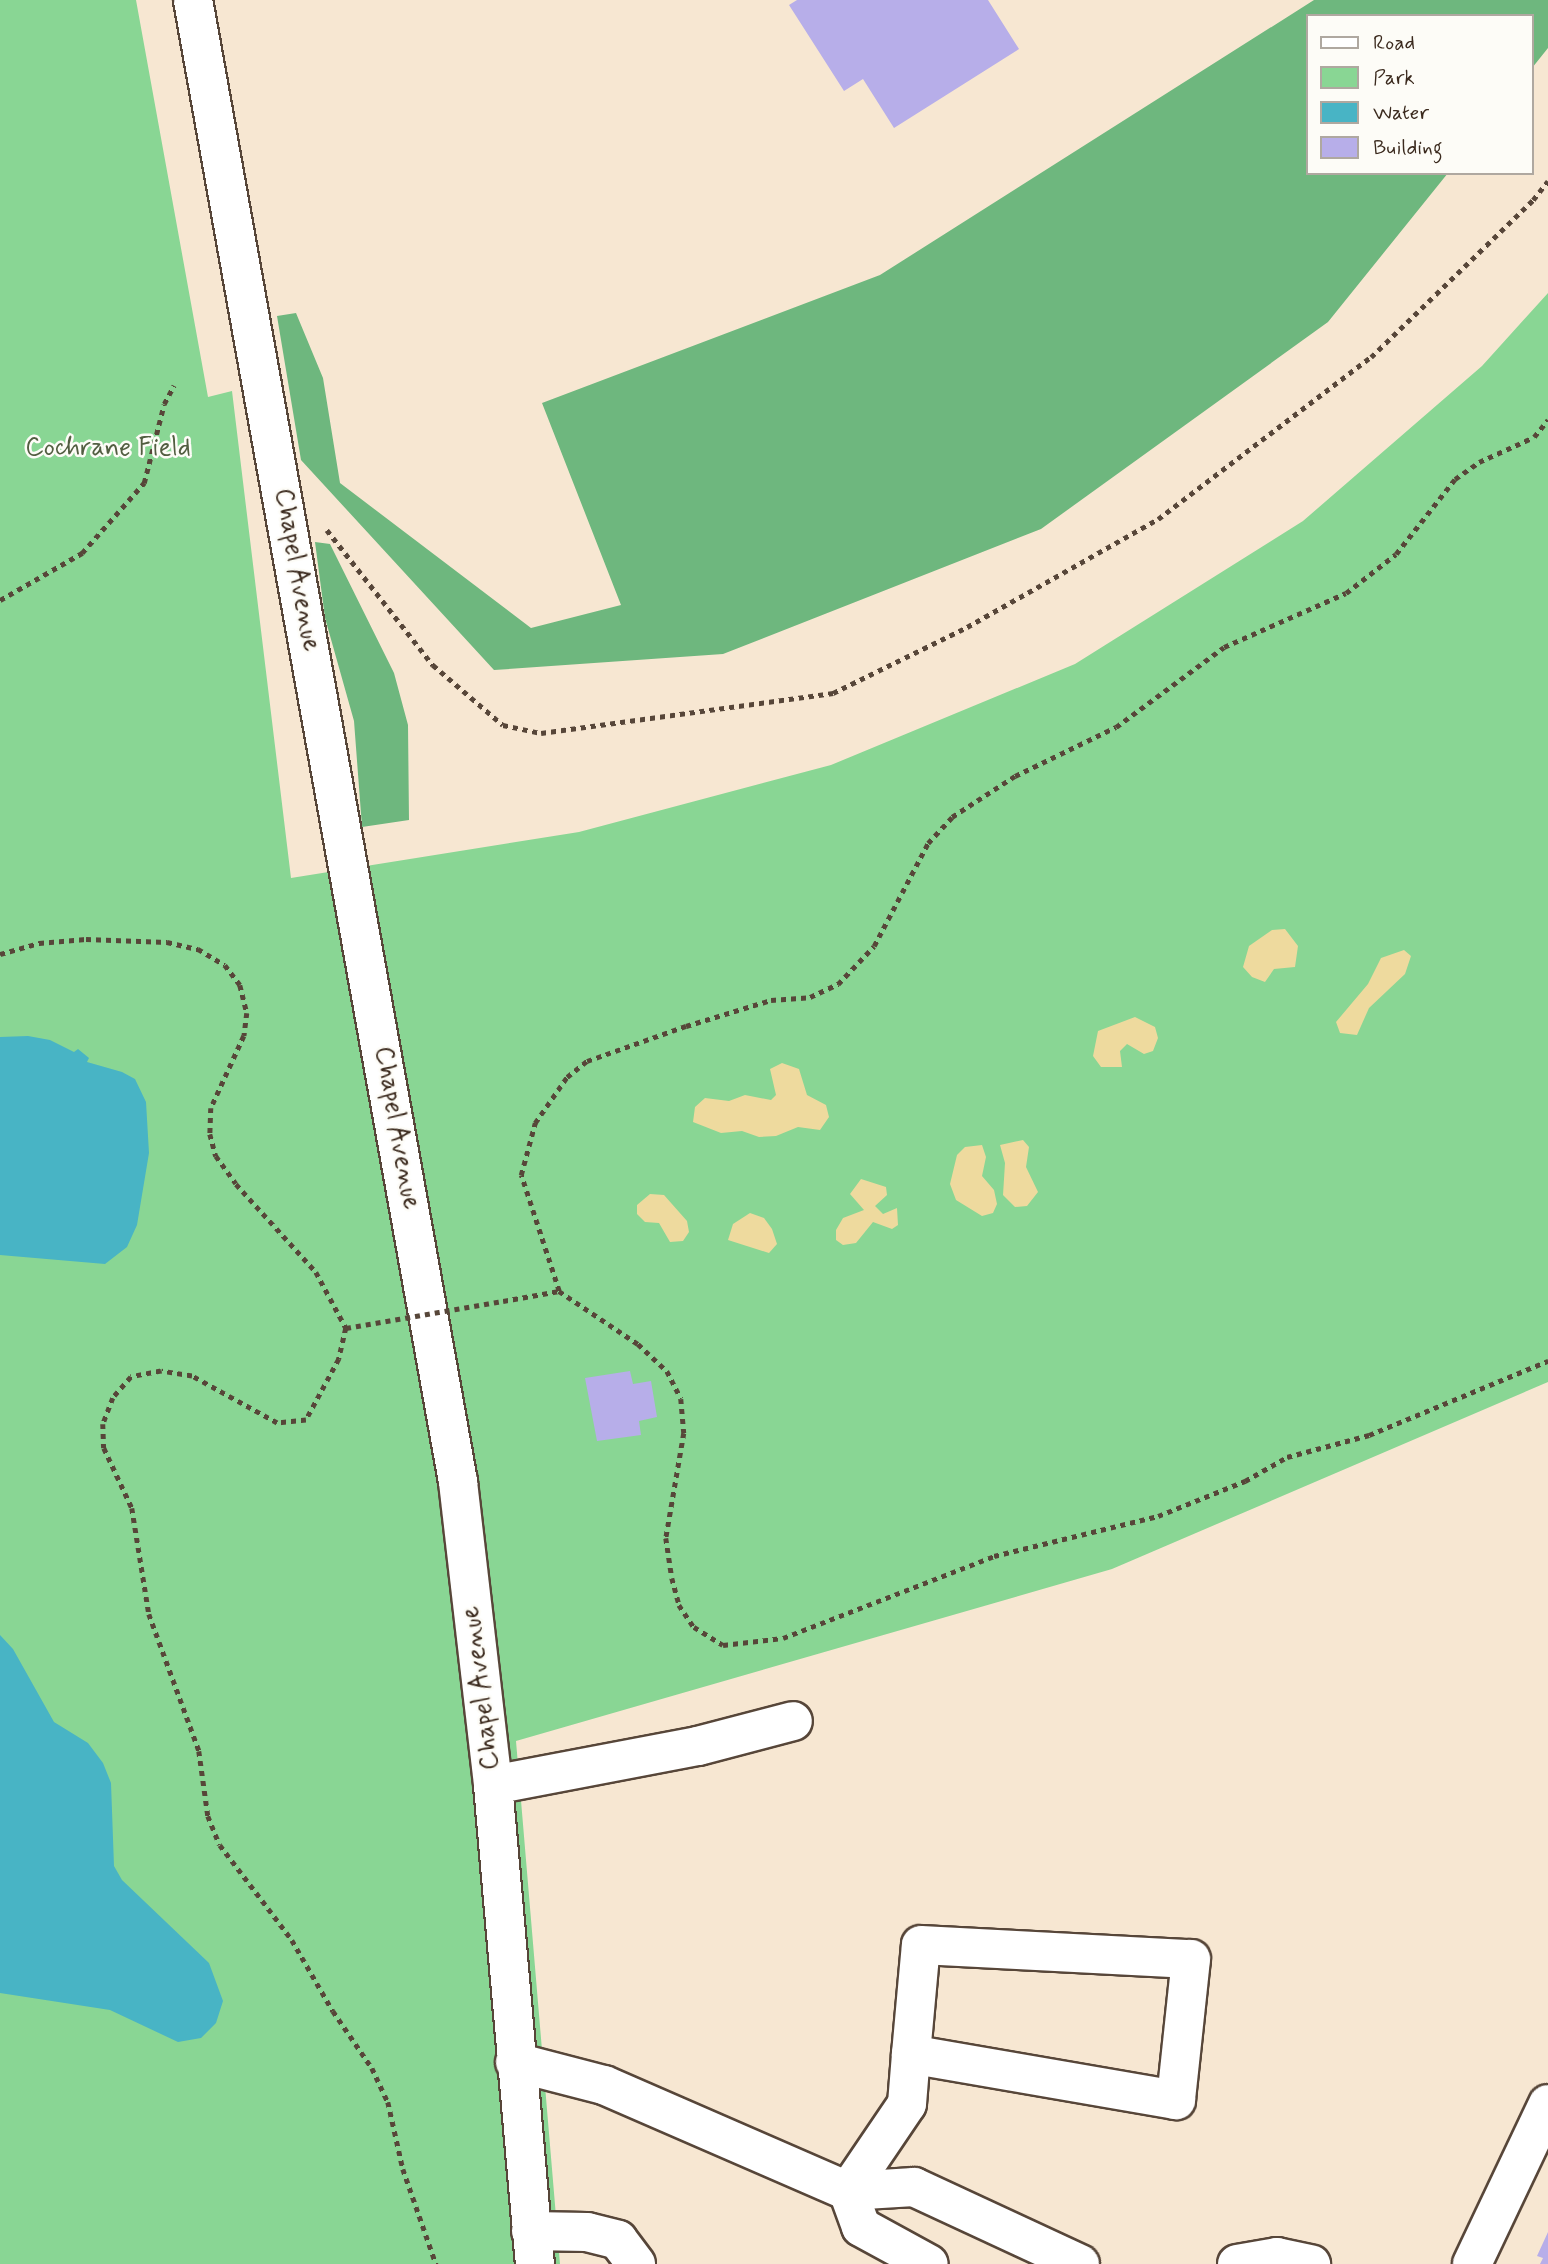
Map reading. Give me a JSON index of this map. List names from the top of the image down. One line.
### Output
{"streets":{"street":["Chapel Avenue"]},"parks":["Cochrane Field"],"legend":["Road","Park","Water","Building"]}
